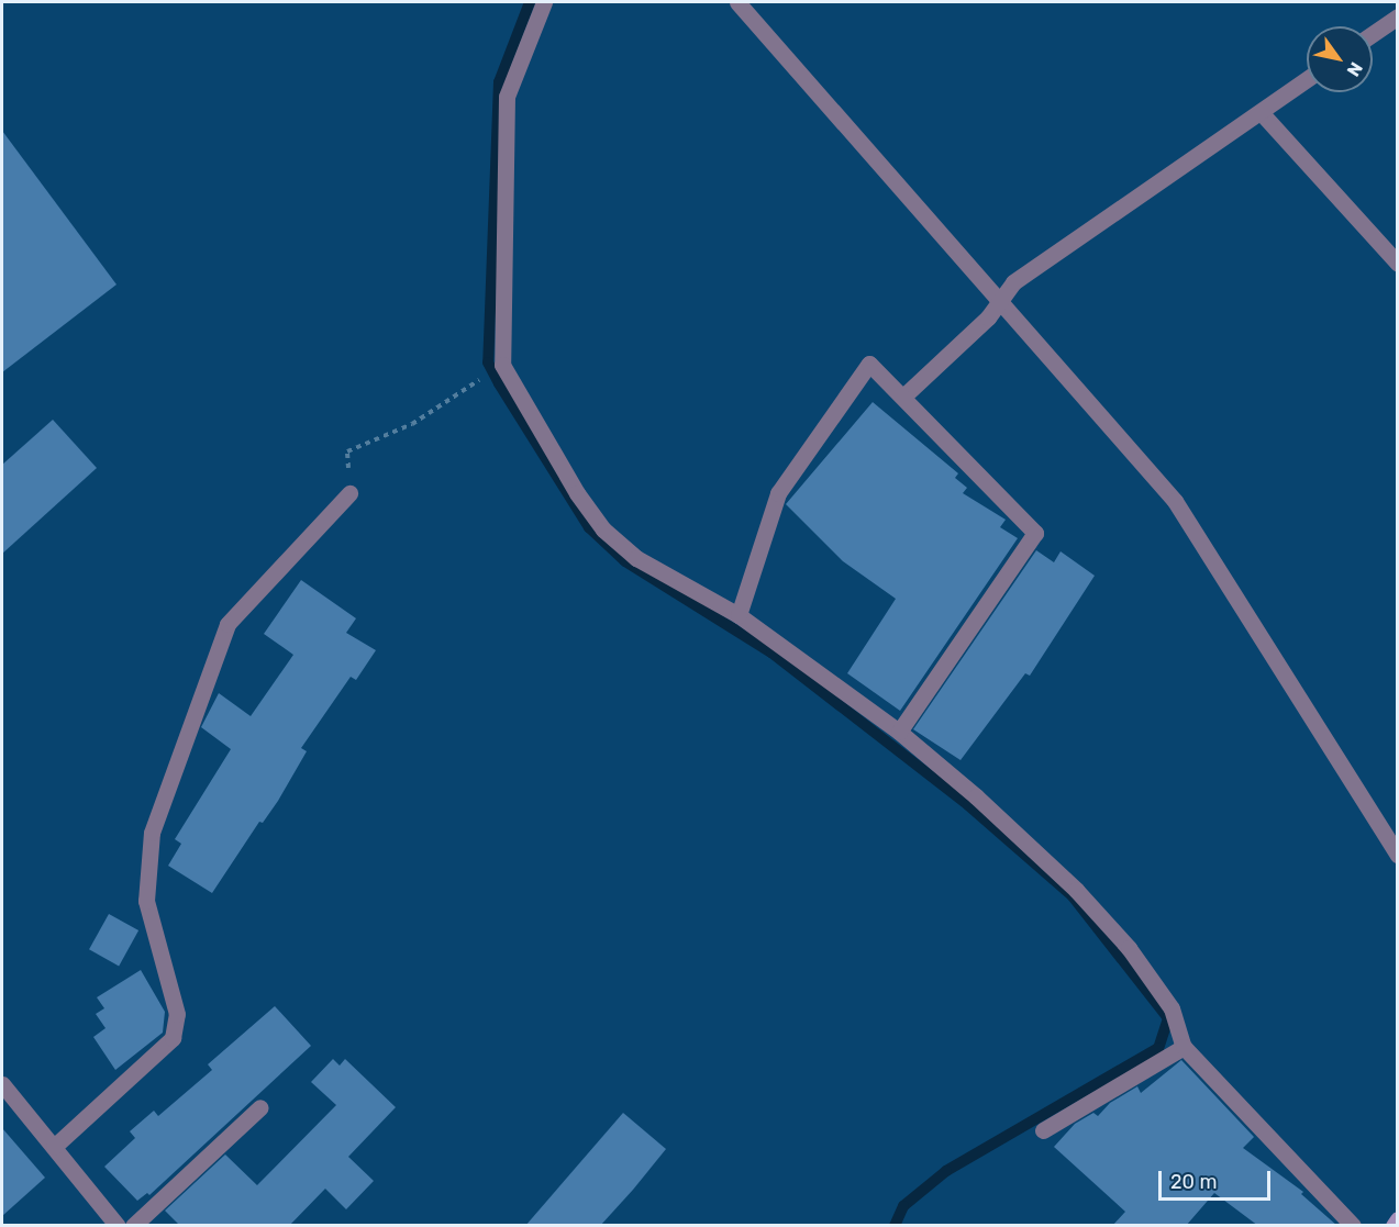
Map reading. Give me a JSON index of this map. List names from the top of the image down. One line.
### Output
{"scale_bar":"20 m","north":"bottom right"}
